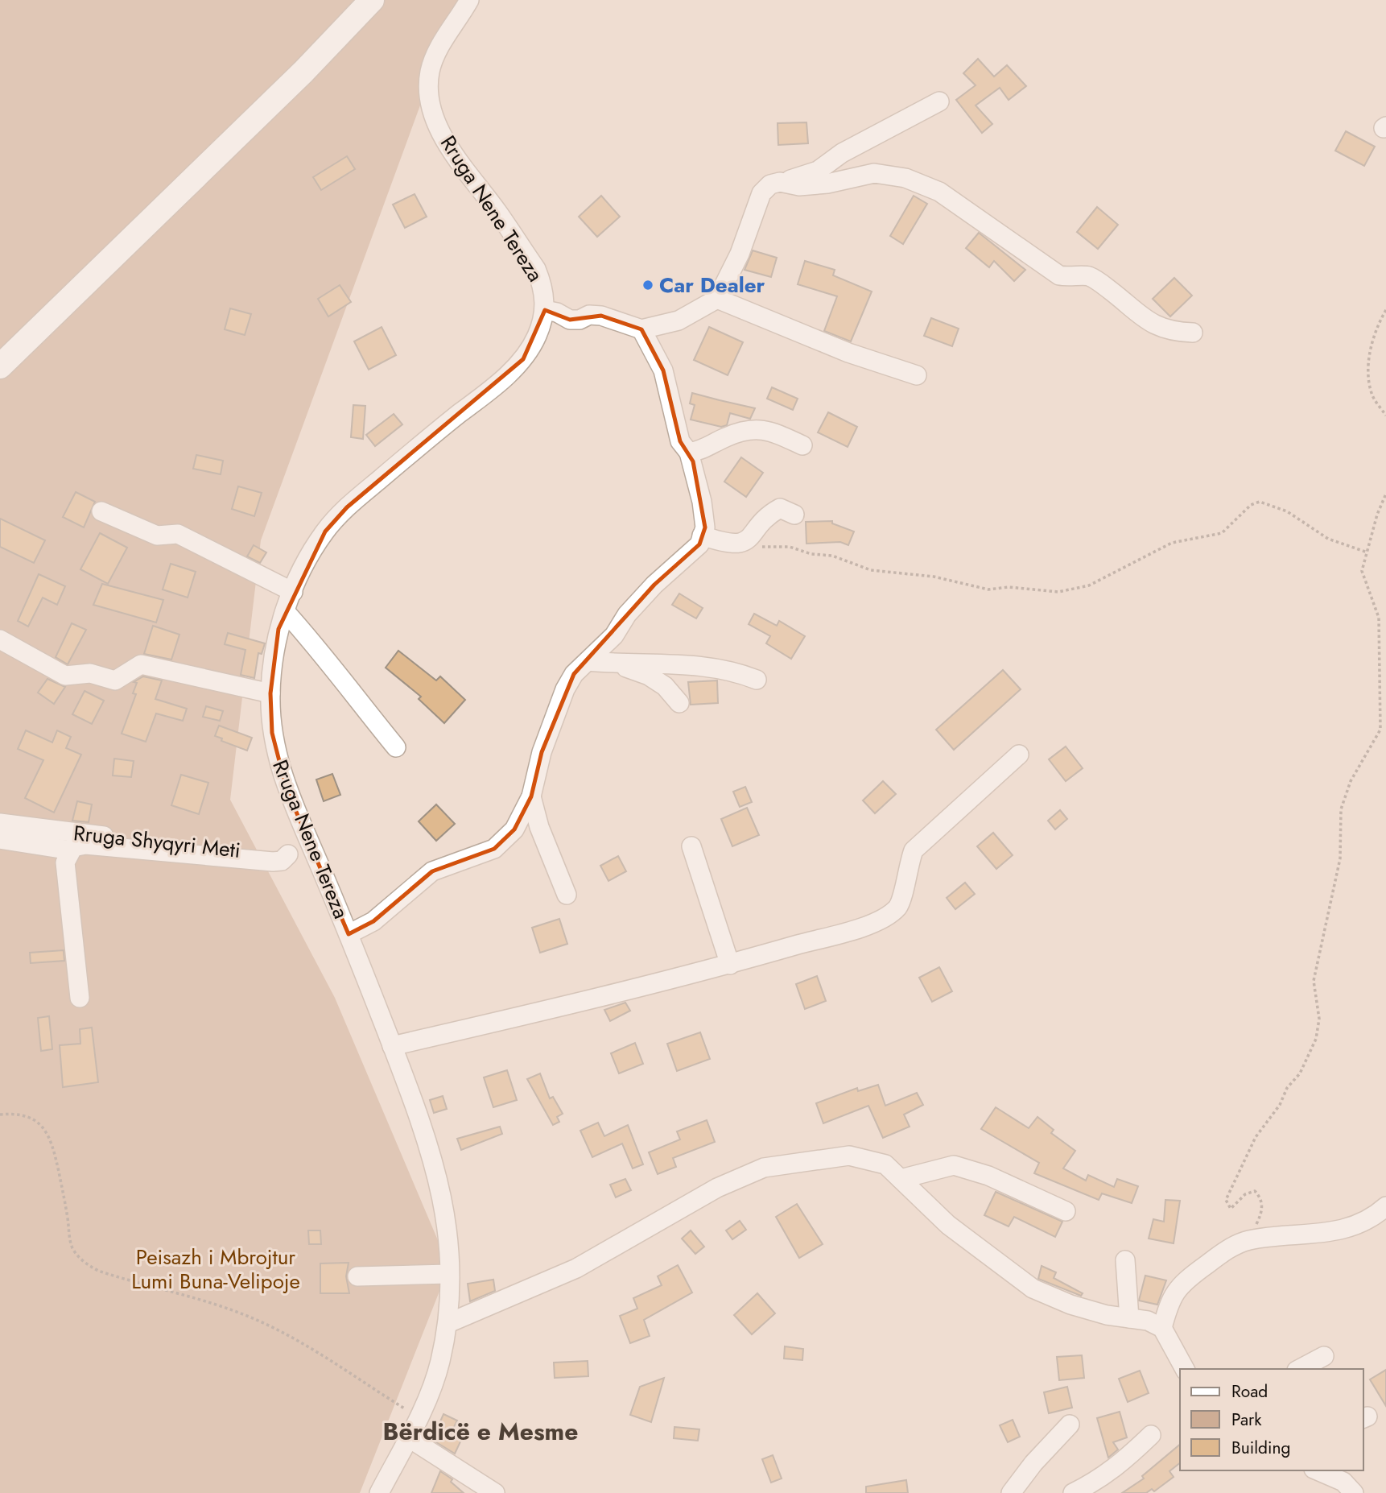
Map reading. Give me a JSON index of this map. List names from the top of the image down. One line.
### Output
{"streets":{"street":["Rruga Nene Tereza","Rruga Shyqyri Meti"]},"crossings":[["Rruga Nene Tereza","Rruga Shyqyri Meti"]],"districts":["Bërdicë e Mesme"],"parks":["Peisazh i Mbrojtur Lumi Buna-Velipoje"],"places":["Car Dealer"],"legend":["Road","Park","Building"]}
